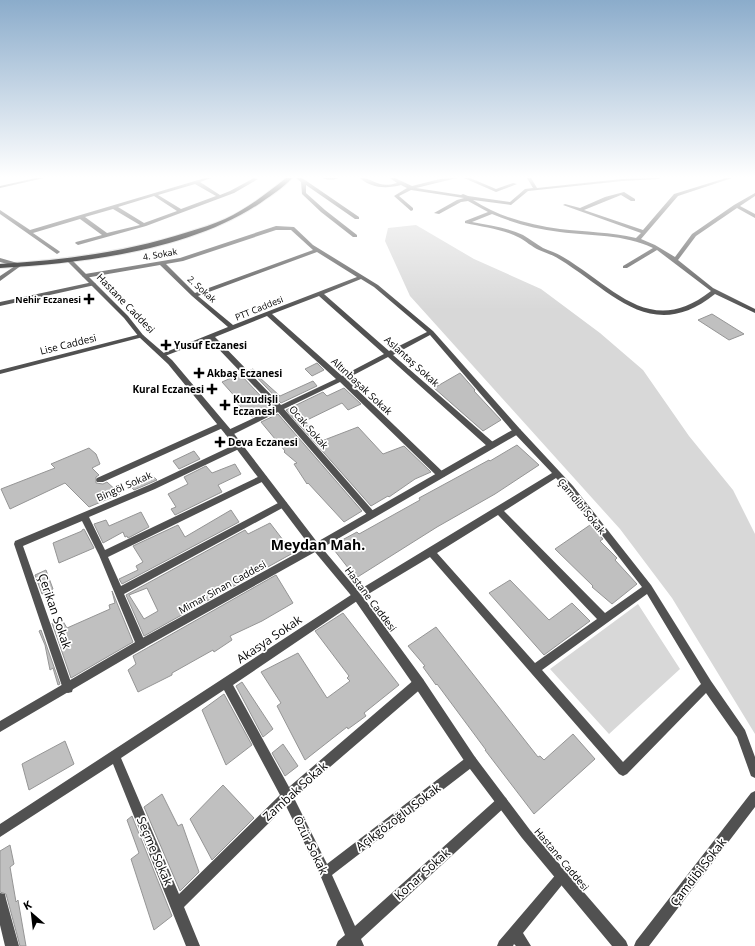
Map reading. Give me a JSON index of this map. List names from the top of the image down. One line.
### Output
{"streets":{"street":["4. Sokak","2. Sokak","Hastane Caddesi","PTT Caddesi","Lise Caddesi","Aslantaş Sokak","Altınbaşak Sokak","Ocak Sokak","Bingöl Sokak","Çamdibi Sokak","Mimar Sinan Caddesi","Çerikan Sokak","Akasya Sokak","Zambak Sokak","Açıkgözoğlu Sokak","Özür Sokak","Seçme Sokak","Konar Sokak"]},"crossings":[["4. Sokak","2. Sokak"],["4. Sokak","Hastane Caddesi"],["4. Sokak","PTT Caddesi"],["4. Sokak","Çamdibi Sokak"],["2. Sokak","PTT Caddesi"],["Hastane Caddesi","PTT Caddesi"],["Hastane Caddesi","Lise Caddesi"],["Hastane Caddesi","Bingöl Sokak"],["Hastane Caddesi","Mimar Sinan Caddesi"],["Hastane Caddesi","Akasya Sokak"],["Hastane Caddesi","Zambak Sokak"],["Hastane Caddesi","Açıkgözoğlu Sokak"],["Hastane Caddesi","Konar Sokak"],["PTT Caddesi","Aslantaş Sokak"],["PTT Caddesi","Altınbaşak Sokak"],["PTT Caddesi","Ocak Sokak"],["PTT Caddesi","Çamdibi Sokak"],["Aslantaş Sokak","Mimar Sinan Caddesi"],["Altınbaşak Sokak","Mimar Sinan Caddesi"],["Ocak Sokak","Mimar Sinan Caddesi"],["Bingöl Sokak","Çerikan Sokak"],["Çamdibi Sokak","Mimar Sinan Caddesi"],["Çamdibi Sokak","Akasya Sokak"],["Mimar Sinan Caddesi","Çerikan Sokak"],["Akasya Sokak","Özür Sokak"],["Akasya Sokak","Seçme Sokak"],["Zambak Sokak","Özür Sokak"],["Zambak Sokak","Seçme Sokak"],["Açıkgözoğlu Sokak","Özür Sokak"],["Özür Sokak","Konar Sokak"]],"districts":["Meydan Mah."],"places":{"health":["Nehir Eczanesi","Yusuf Eczanesi","Akbaş Eczanesi","Kural Eczanesi","Kuzudişli Eczanesi","Deva Eczanesi"]},"north":"top left"}
